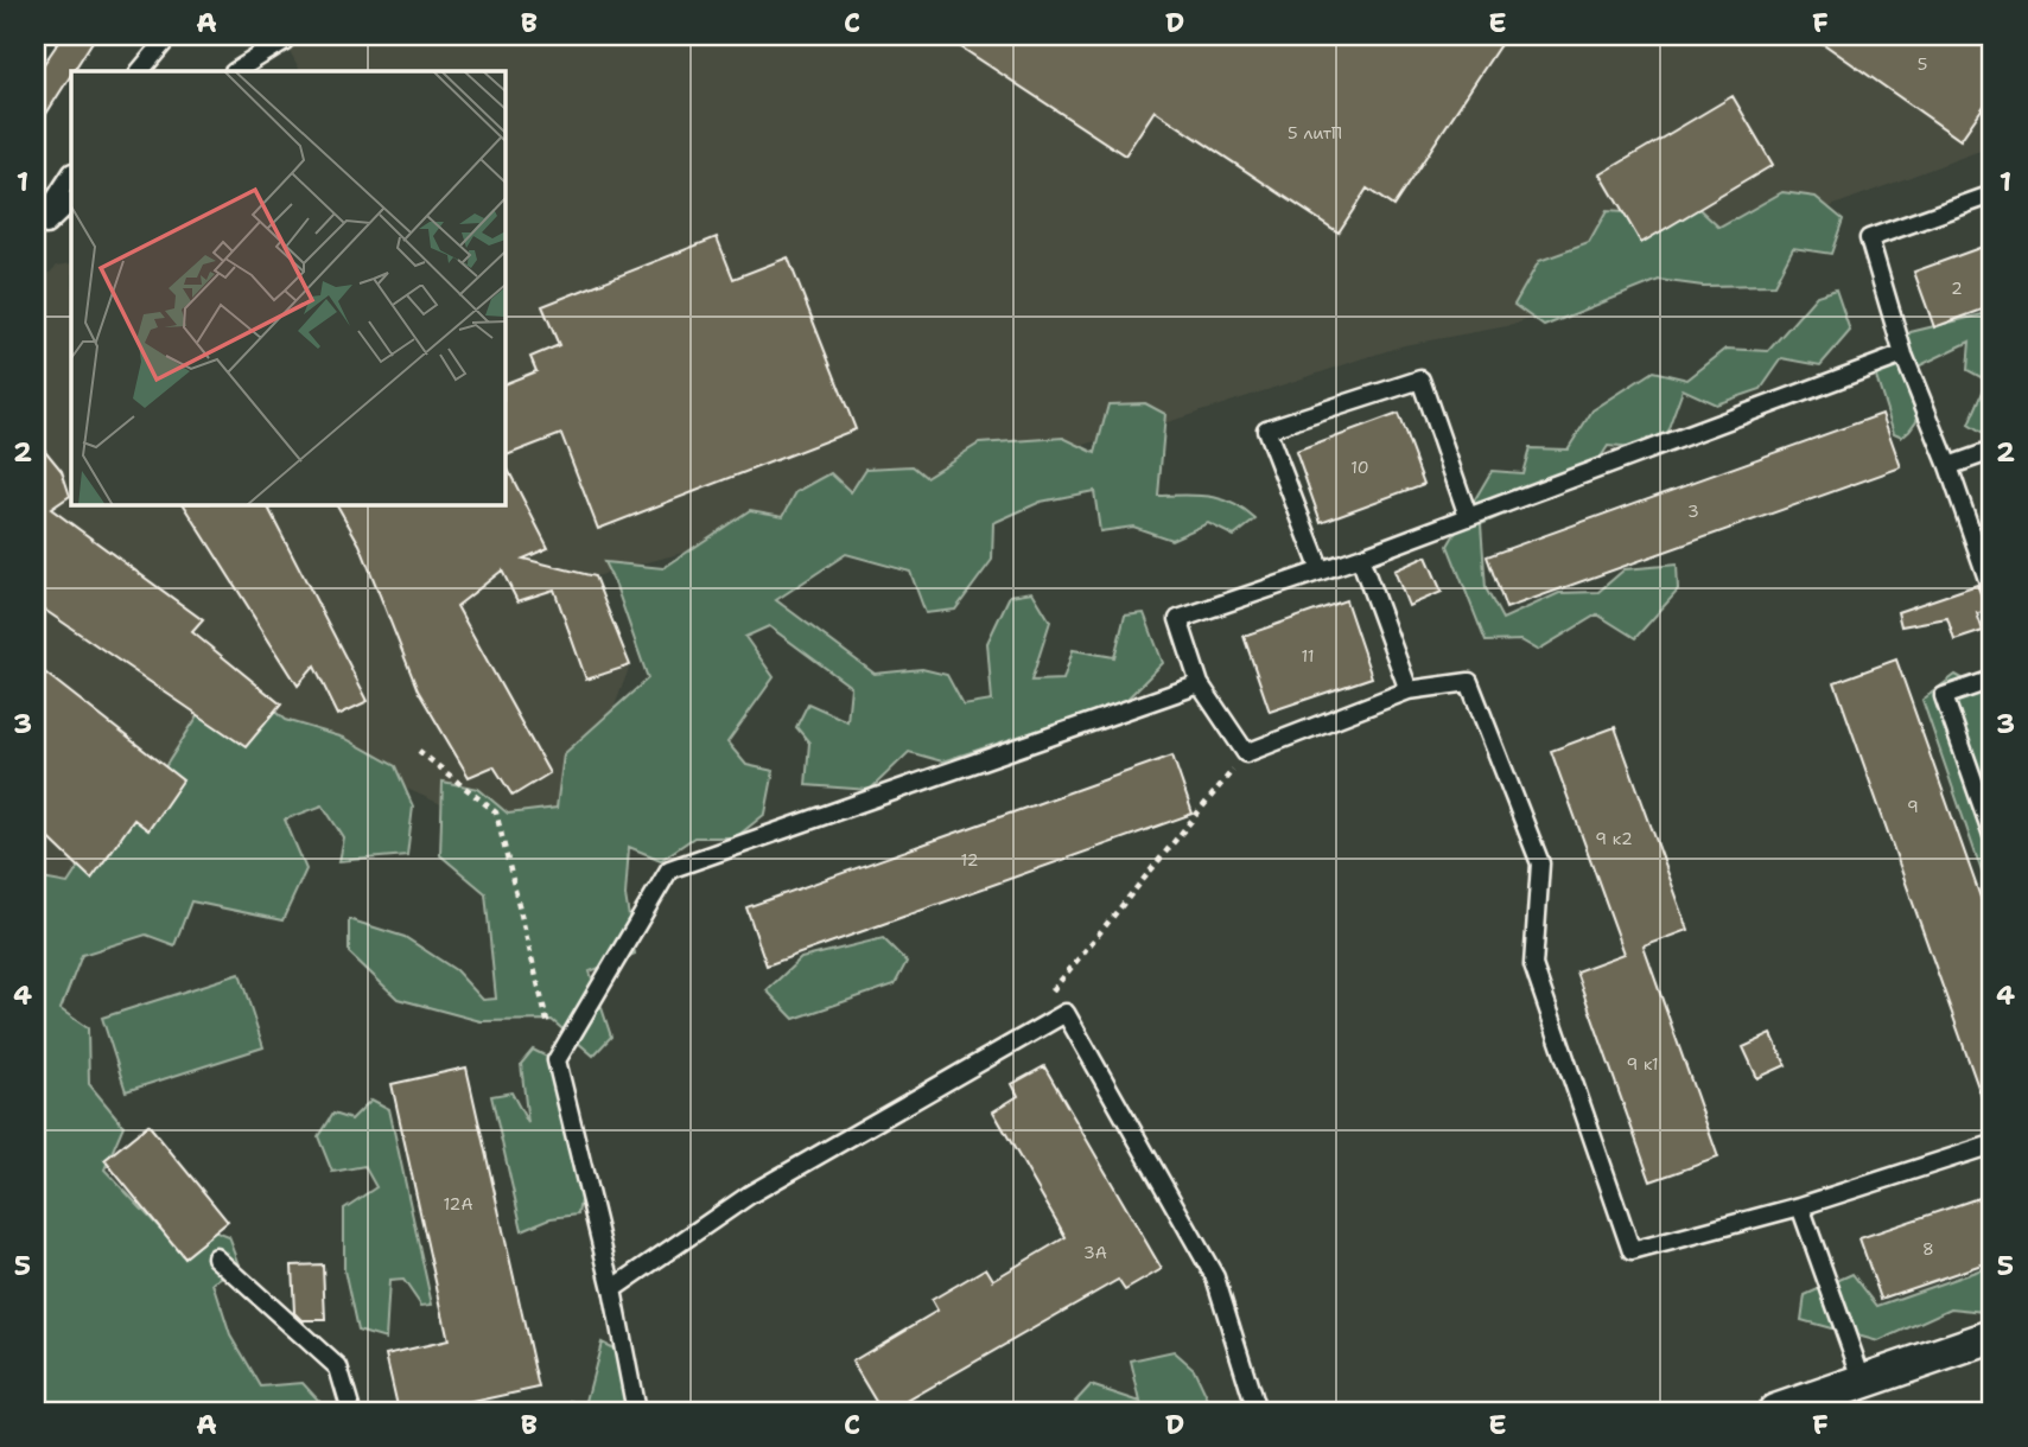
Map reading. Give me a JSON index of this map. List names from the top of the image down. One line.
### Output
{"house_numbers":["5","5 литП","2","10","3","11","9","9 к2","12","9 к1","12А","8","3А"],"grid":{"columns":["A","B","C","D","E","F"],"rows":["1","2","3","4","5"]}}
